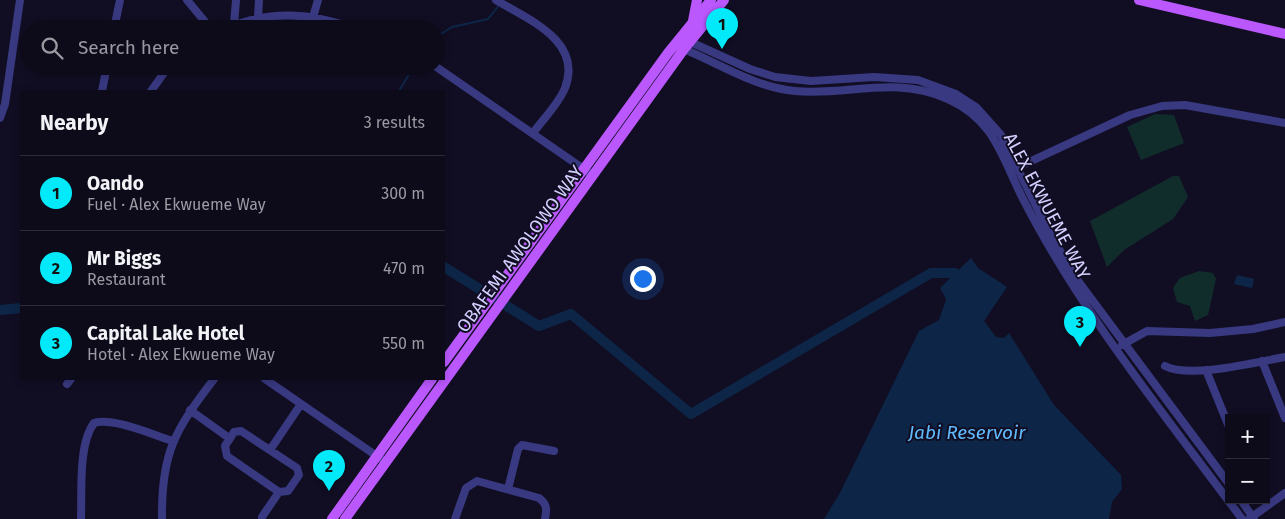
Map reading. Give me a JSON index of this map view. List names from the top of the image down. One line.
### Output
{"streets":{"main road":["OBAFEMI AWOLOWO WAY"],"street":["ALEX EKWUEME WAY"]},"crossings":[["ALEX EKWUEME WAY","OBAFEMI AWOLOWO WAY"]],"water":["Jabi Reservoir"],"page":{"pins":["1","3","2"],"search":"Search here","heading":["Nearby","3 results"],"list":[{"mark":"1","name":"Oando","note":"Fuel · Alex Ekwueme Way","value":"300 m"},{"mark":"2","name":"Mr Biggs","note":"Restaurant","value":"470 m"},{"mark":"3","name":"Capital Lake Hotel","note":"Hotel · Alex Ekwueme Way","value":"550 m"}],"map_buttons":["+","−"]}}
